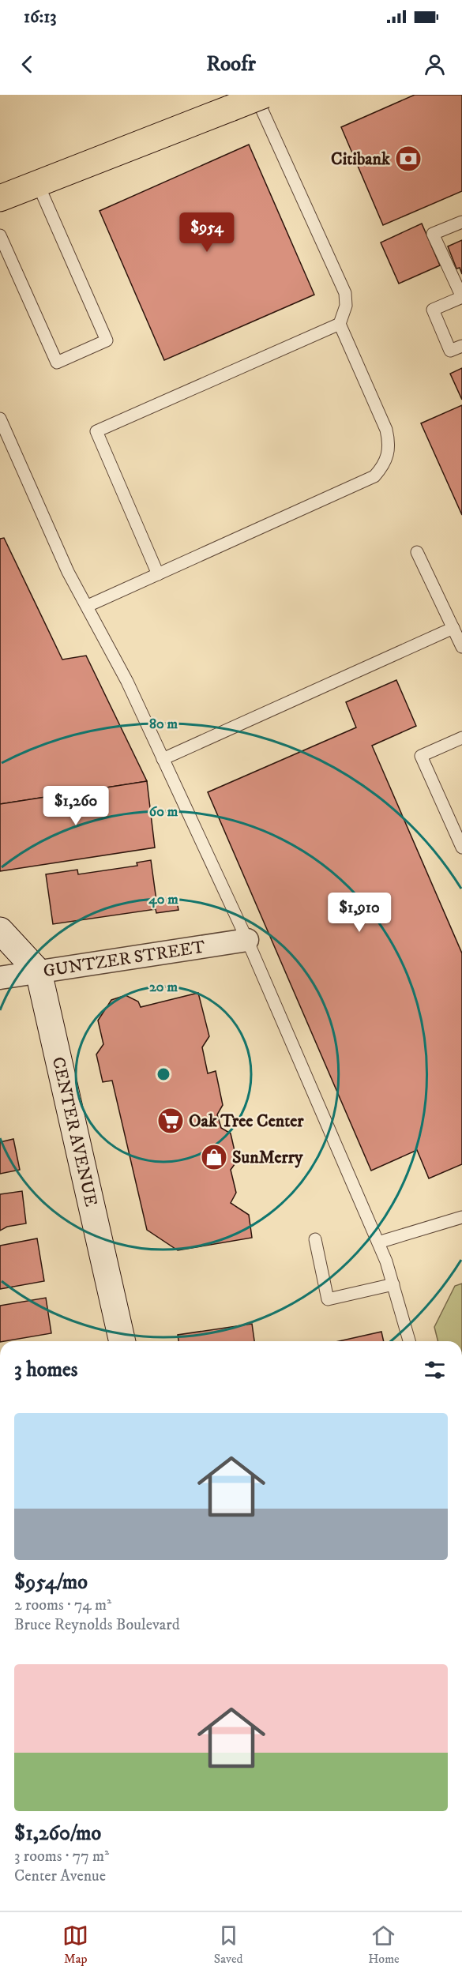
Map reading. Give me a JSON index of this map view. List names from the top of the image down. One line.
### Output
{"streets":{"main road":["CENTER AVENUE"],"street":["GUNTZER STREET"]},"crossings":[["GUNTZER STREET","CENTER AVENUE"]],"places":{"bank":["Citibank"],"supermarket":["Oak Tree Center"],"shop":["SunMerry"]},"page":{"status":"16:13","header":"Roofr","price":["$954","$1,260","$1,910"],"heading":"3 homes","list":[{"name":"$954/mo","note":"2 rooms · 74 m² · Bruce Reynolds Boulevard"},{"name":"$1,260/mo","note":"3 rooms · 77 m² · Center Avenue"}],"tabs":["Map","Saved","Home"]},"rings":["80 m","60 m","40 m","20 m"]}
